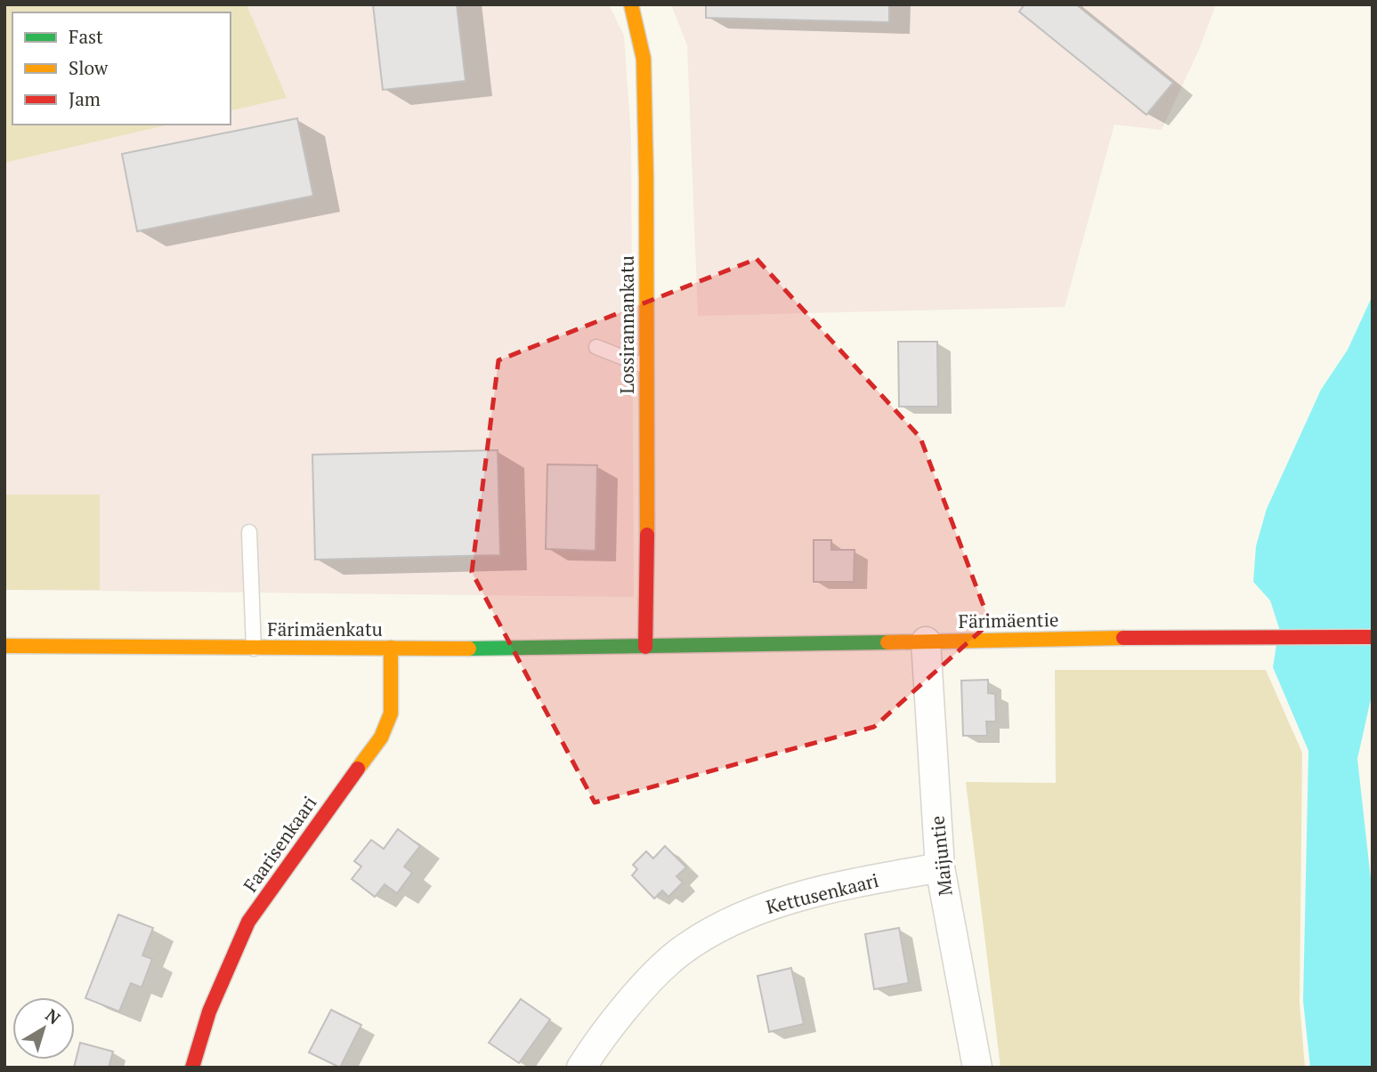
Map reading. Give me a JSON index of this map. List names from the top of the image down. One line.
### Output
{"streets":{"street":["Lossirannankatu","Färimäentie","Färimäenkatu","Faarisenkaari","Maijuntie","Kettusenkaari"]},"crossings":[["Lossirannankatu","Färimäentie"],["Lossirannankatu","Färimäenkatu"],["Färimäentie","Färimäenkatu"],["Färimäentie","Maijuntie"],["Färimäenkatu","Faarisenkaari"],["Maijuntie","Kettusenkaari"]],"legend":["Fast","Slow","Jam"],"north":"top right"}
